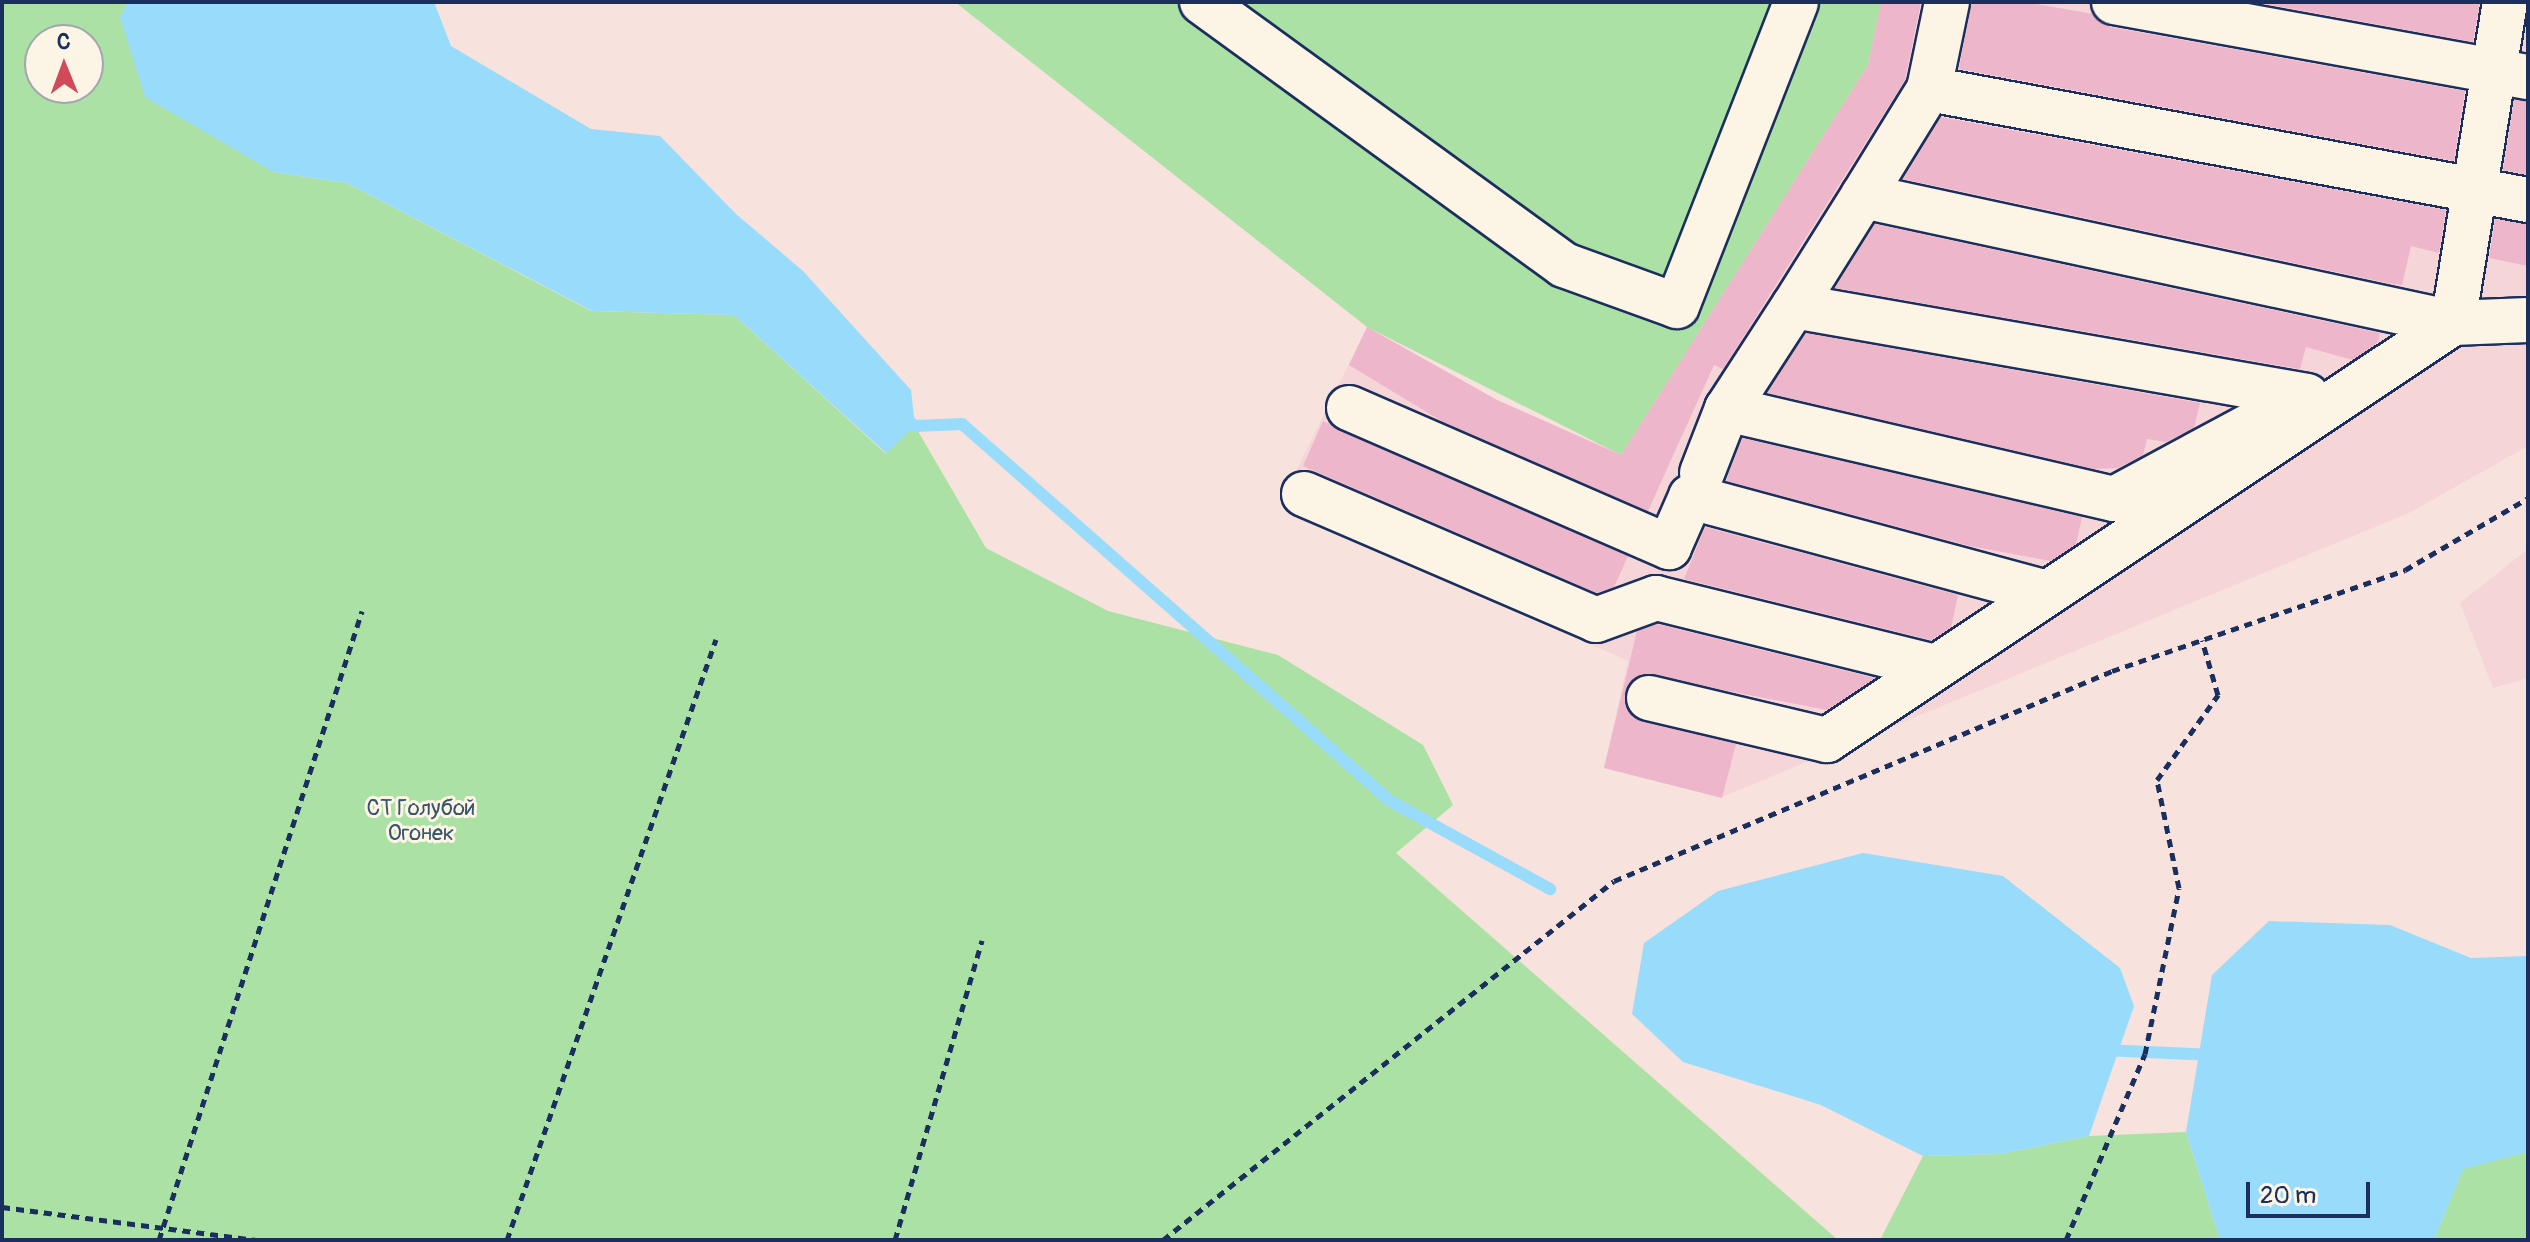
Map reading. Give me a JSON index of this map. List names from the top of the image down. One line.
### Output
{"parks":["СТ Голубой Огонек"],"scale_bar":"20 m","north":"top"}
